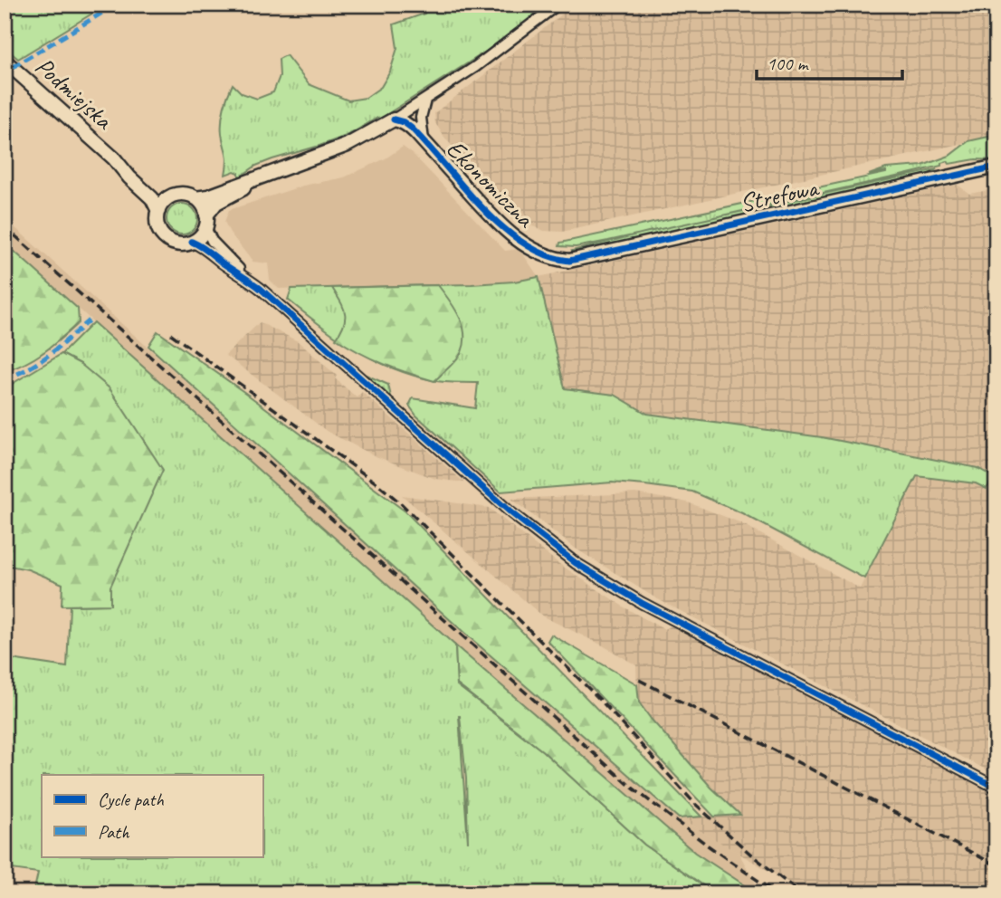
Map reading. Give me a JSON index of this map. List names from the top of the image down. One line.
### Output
{"streets":{"street":["Podmiejska","Ekonomiczna","Strefowa"]},"crossings":[["Ekonomiczna","Strefowa"]],"legend":["Cycle path","Path"],"scale_bar":"100 m"}
